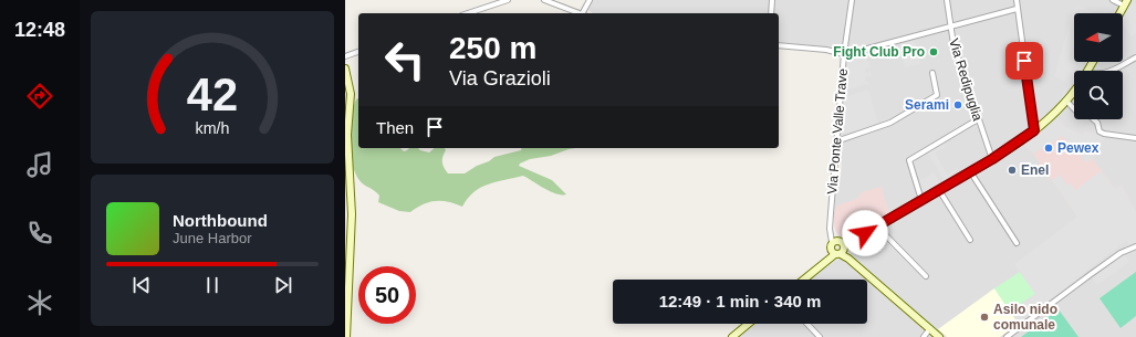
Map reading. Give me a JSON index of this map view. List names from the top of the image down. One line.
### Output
{"streets":{"street":["Via Redipuglia","Via Ponte Valle Trave"]},"places":["Fight Club Pro","Serami","Pewex","Enel","Asilo nido comunale"],"north":"left","page":{"tabs":"12:48","turn":["250 m","Via Grazioli"],"then":"Then","song":["Northbound","June Harbor"],"limit":"50","trip":"12:49 · 1 min · 340 m","gauge":["42","km/h"]}}
